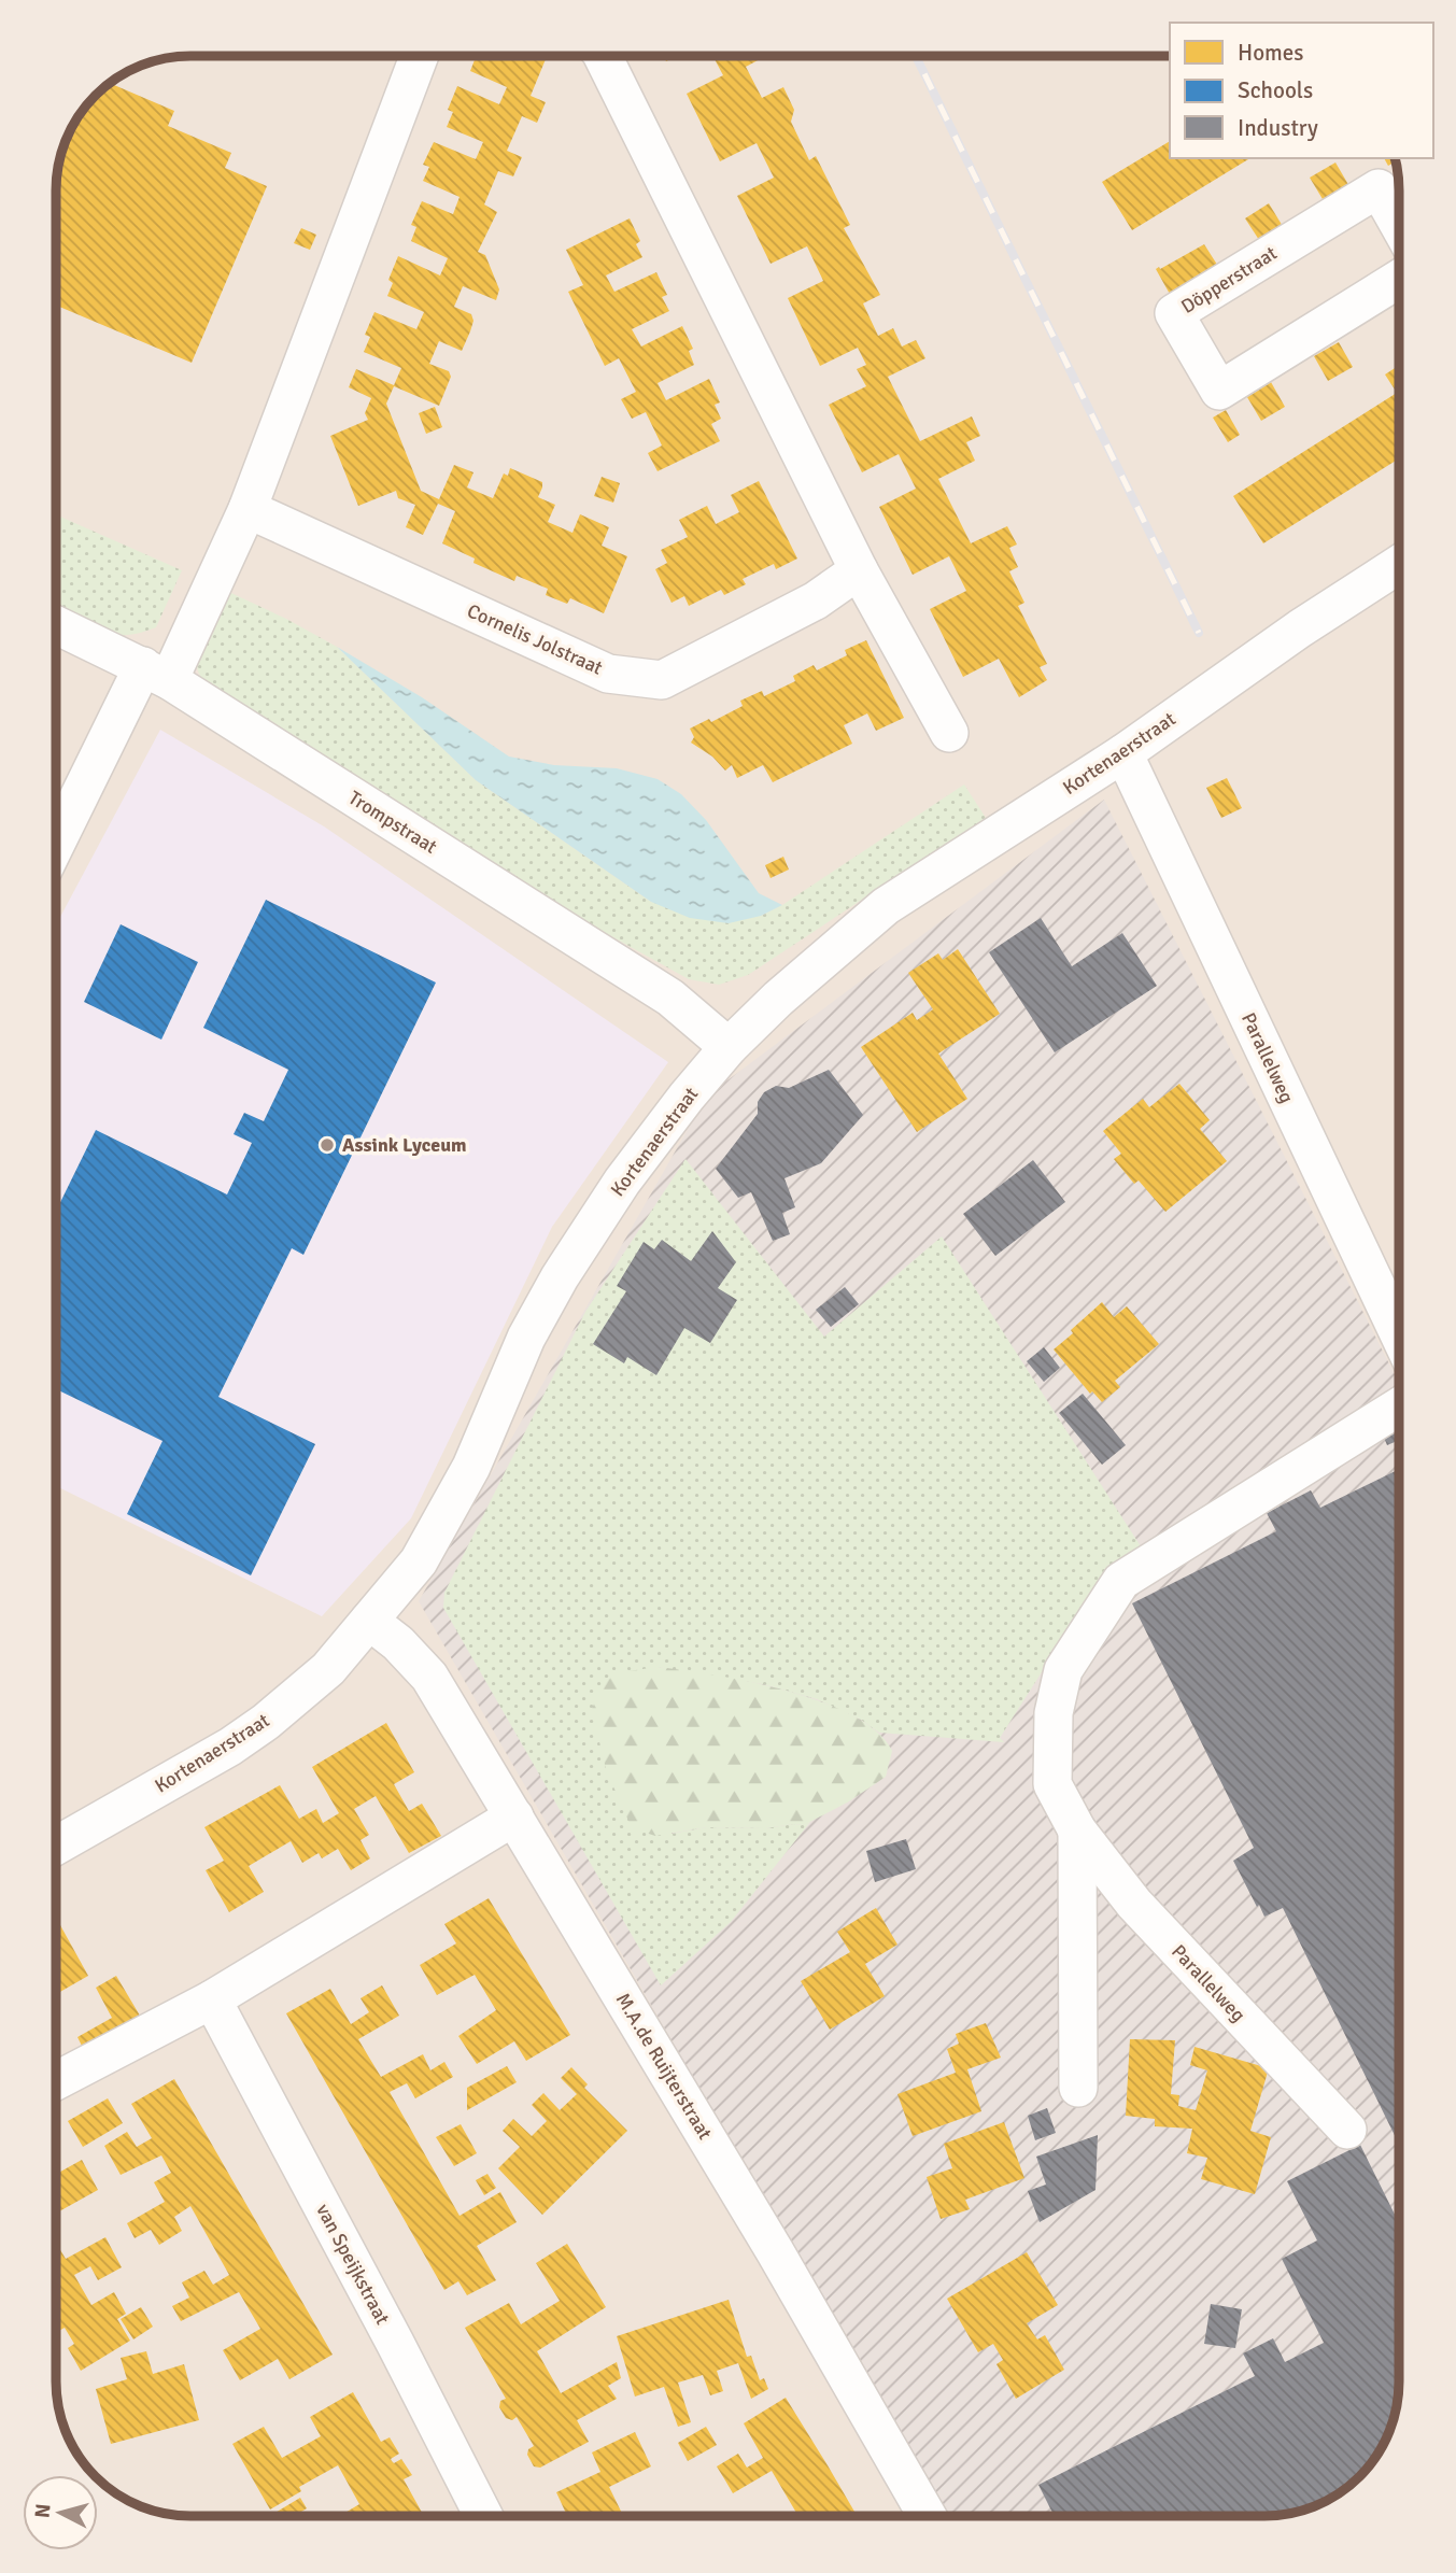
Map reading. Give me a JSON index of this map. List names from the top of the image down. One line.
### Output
{"streets":{"street":["Döpperstraat","Cornelis Jolstraat","Kortenaerstraat","Trompstraat","Parallelweg","M.A.de Ruijterstraat","van Speijkstraat"]},"crossings":[["Kortenaerstraat","Trompstraat"],["Kortenaerstraat","Parallelweg"],["Kortenaerstraat","M.A.de Ruijterstraat"]],"places":["Assink Lyceum"],"legend":["Homes","Schools","Industry"],"north":"left"}
